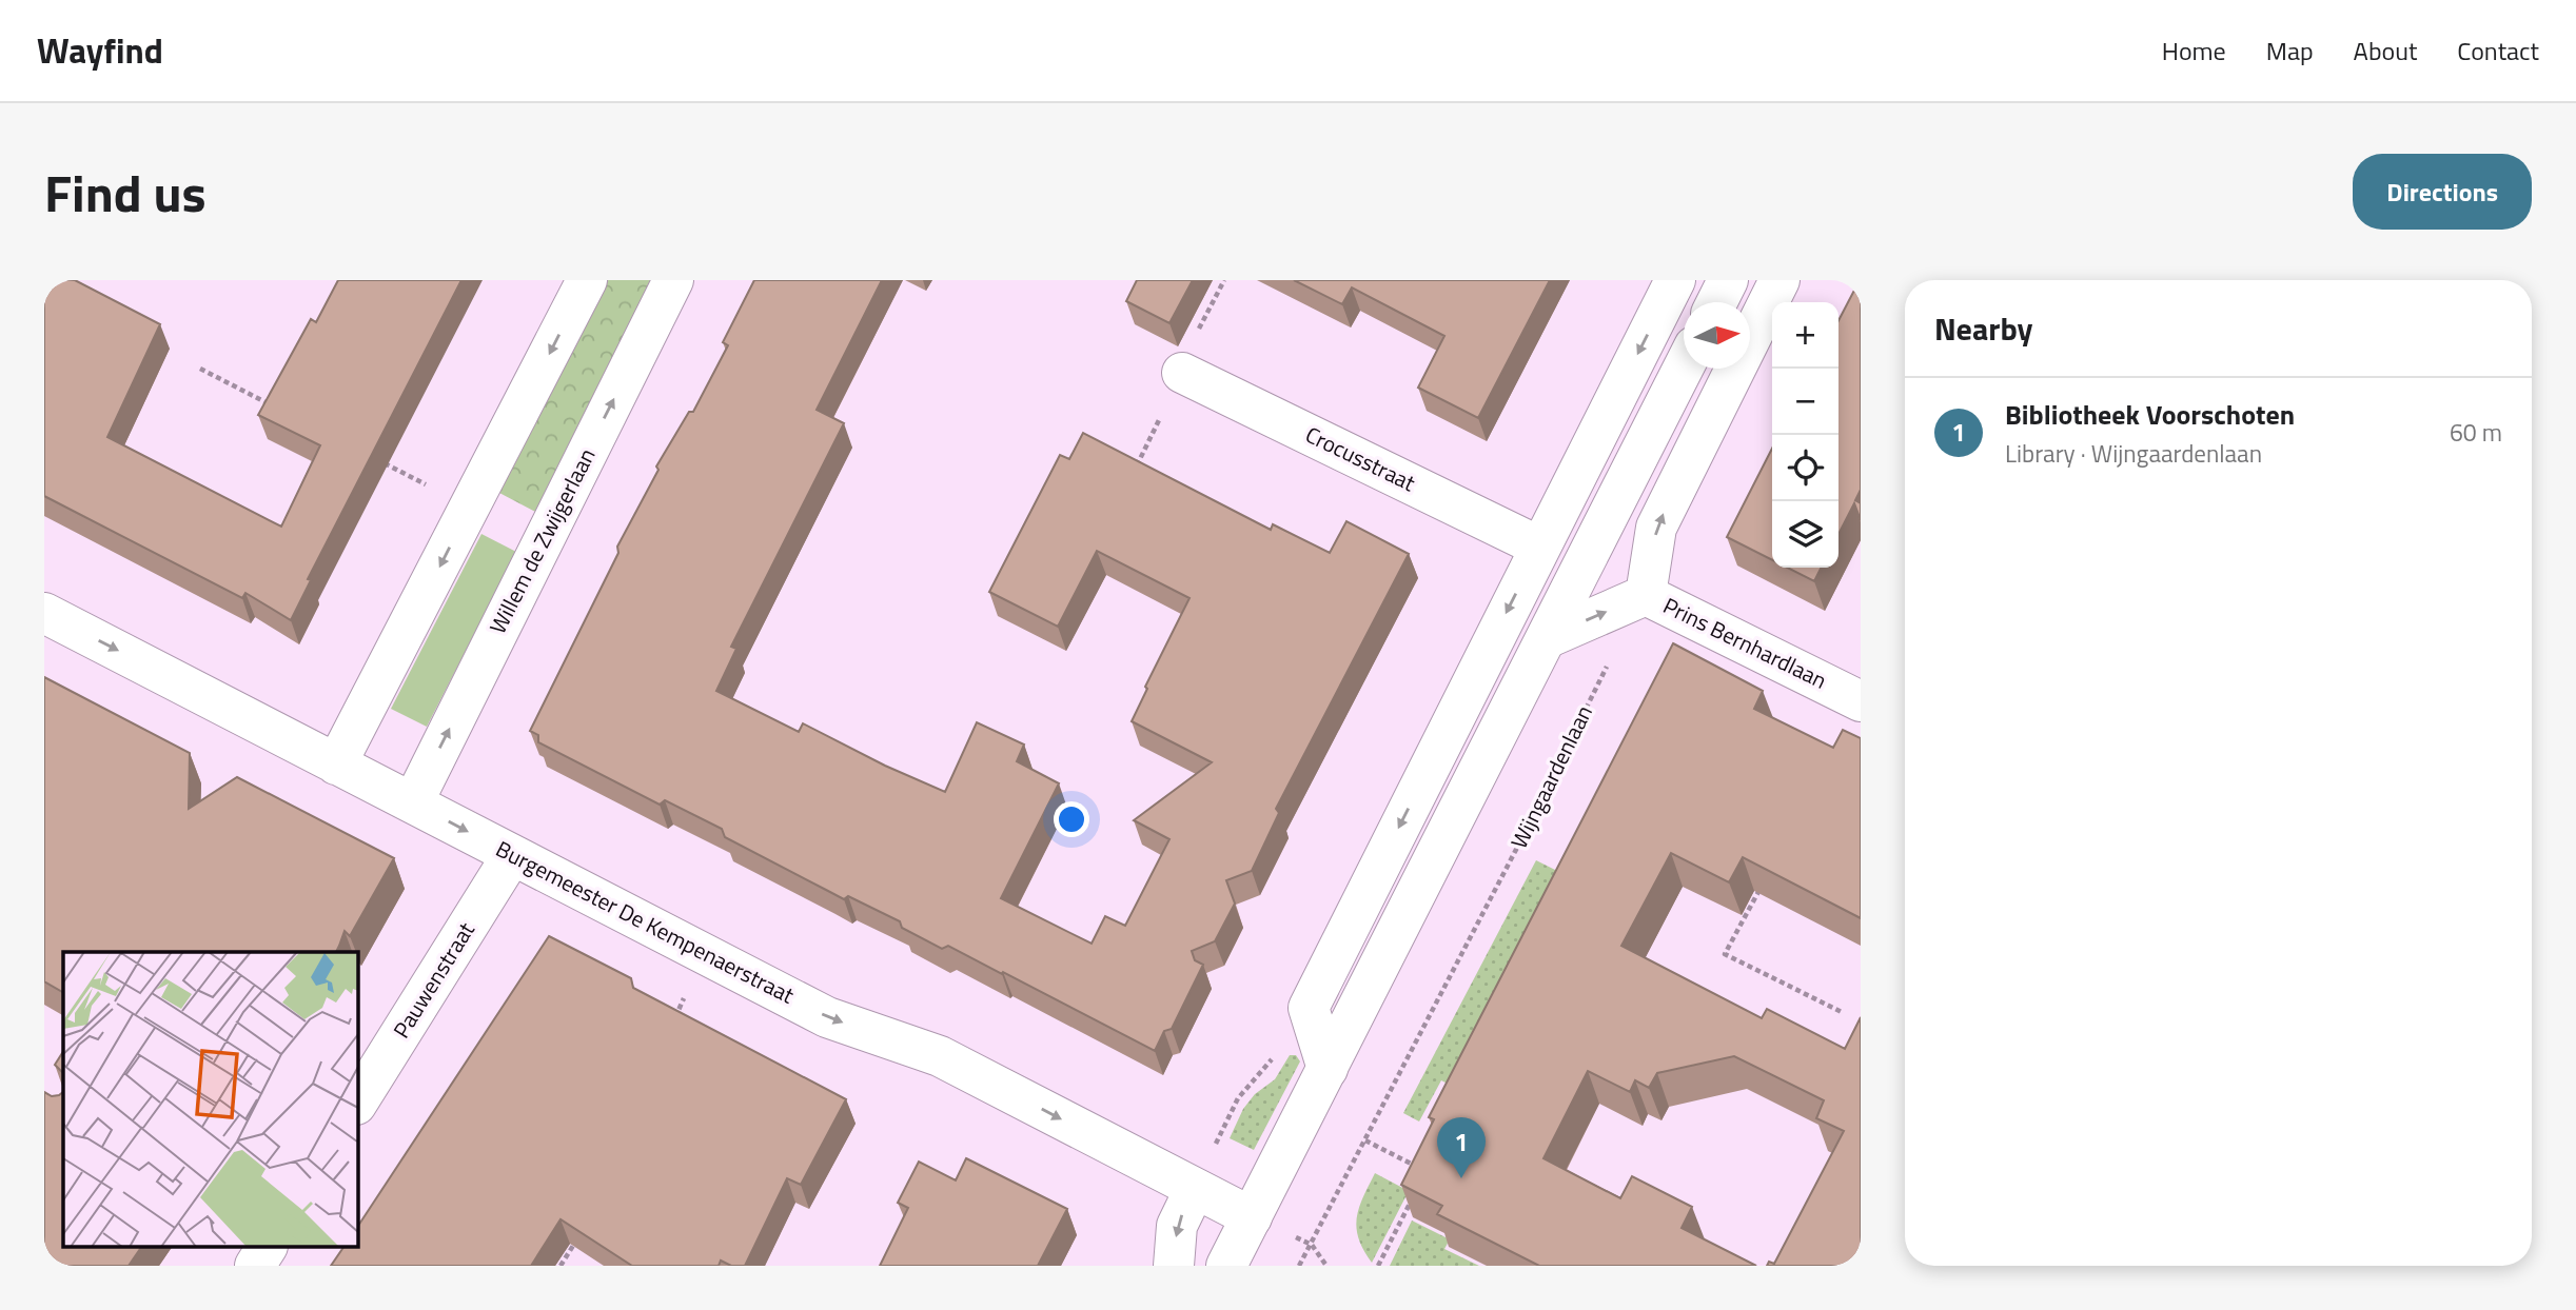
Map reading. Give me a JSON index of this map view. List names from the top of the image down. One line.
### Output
{"streets":{"street":["Crocusstraat","Willem de Zwijgerlaan","Prins Bernhardlaan","Burgemeester De Kempenaerstraat","Pauwenstraat"],"path":["Wijngaardenlaan"]},"crossings":[["Willem de Zwijgerlaan","Burgemeester De Kempenaerstraat"],["Burgemeester De Kempenaerstraat","Pauwenstraat"]],"one_way":["Burgemeester De Kempenaerstraat"],"north":"right","page":{"header":"Wayfind","nav":["Home","Map","About","Contact"],"title":"Find us","buttons":"Directions","heading":"Nearby","map_buttons":["+","−"],"list":[{"mark":"1","name":"Bibliotheek Voorschoten","note":"Library · Wijngaardenlaan","value":"60 m"}],"pins":"1"}}
